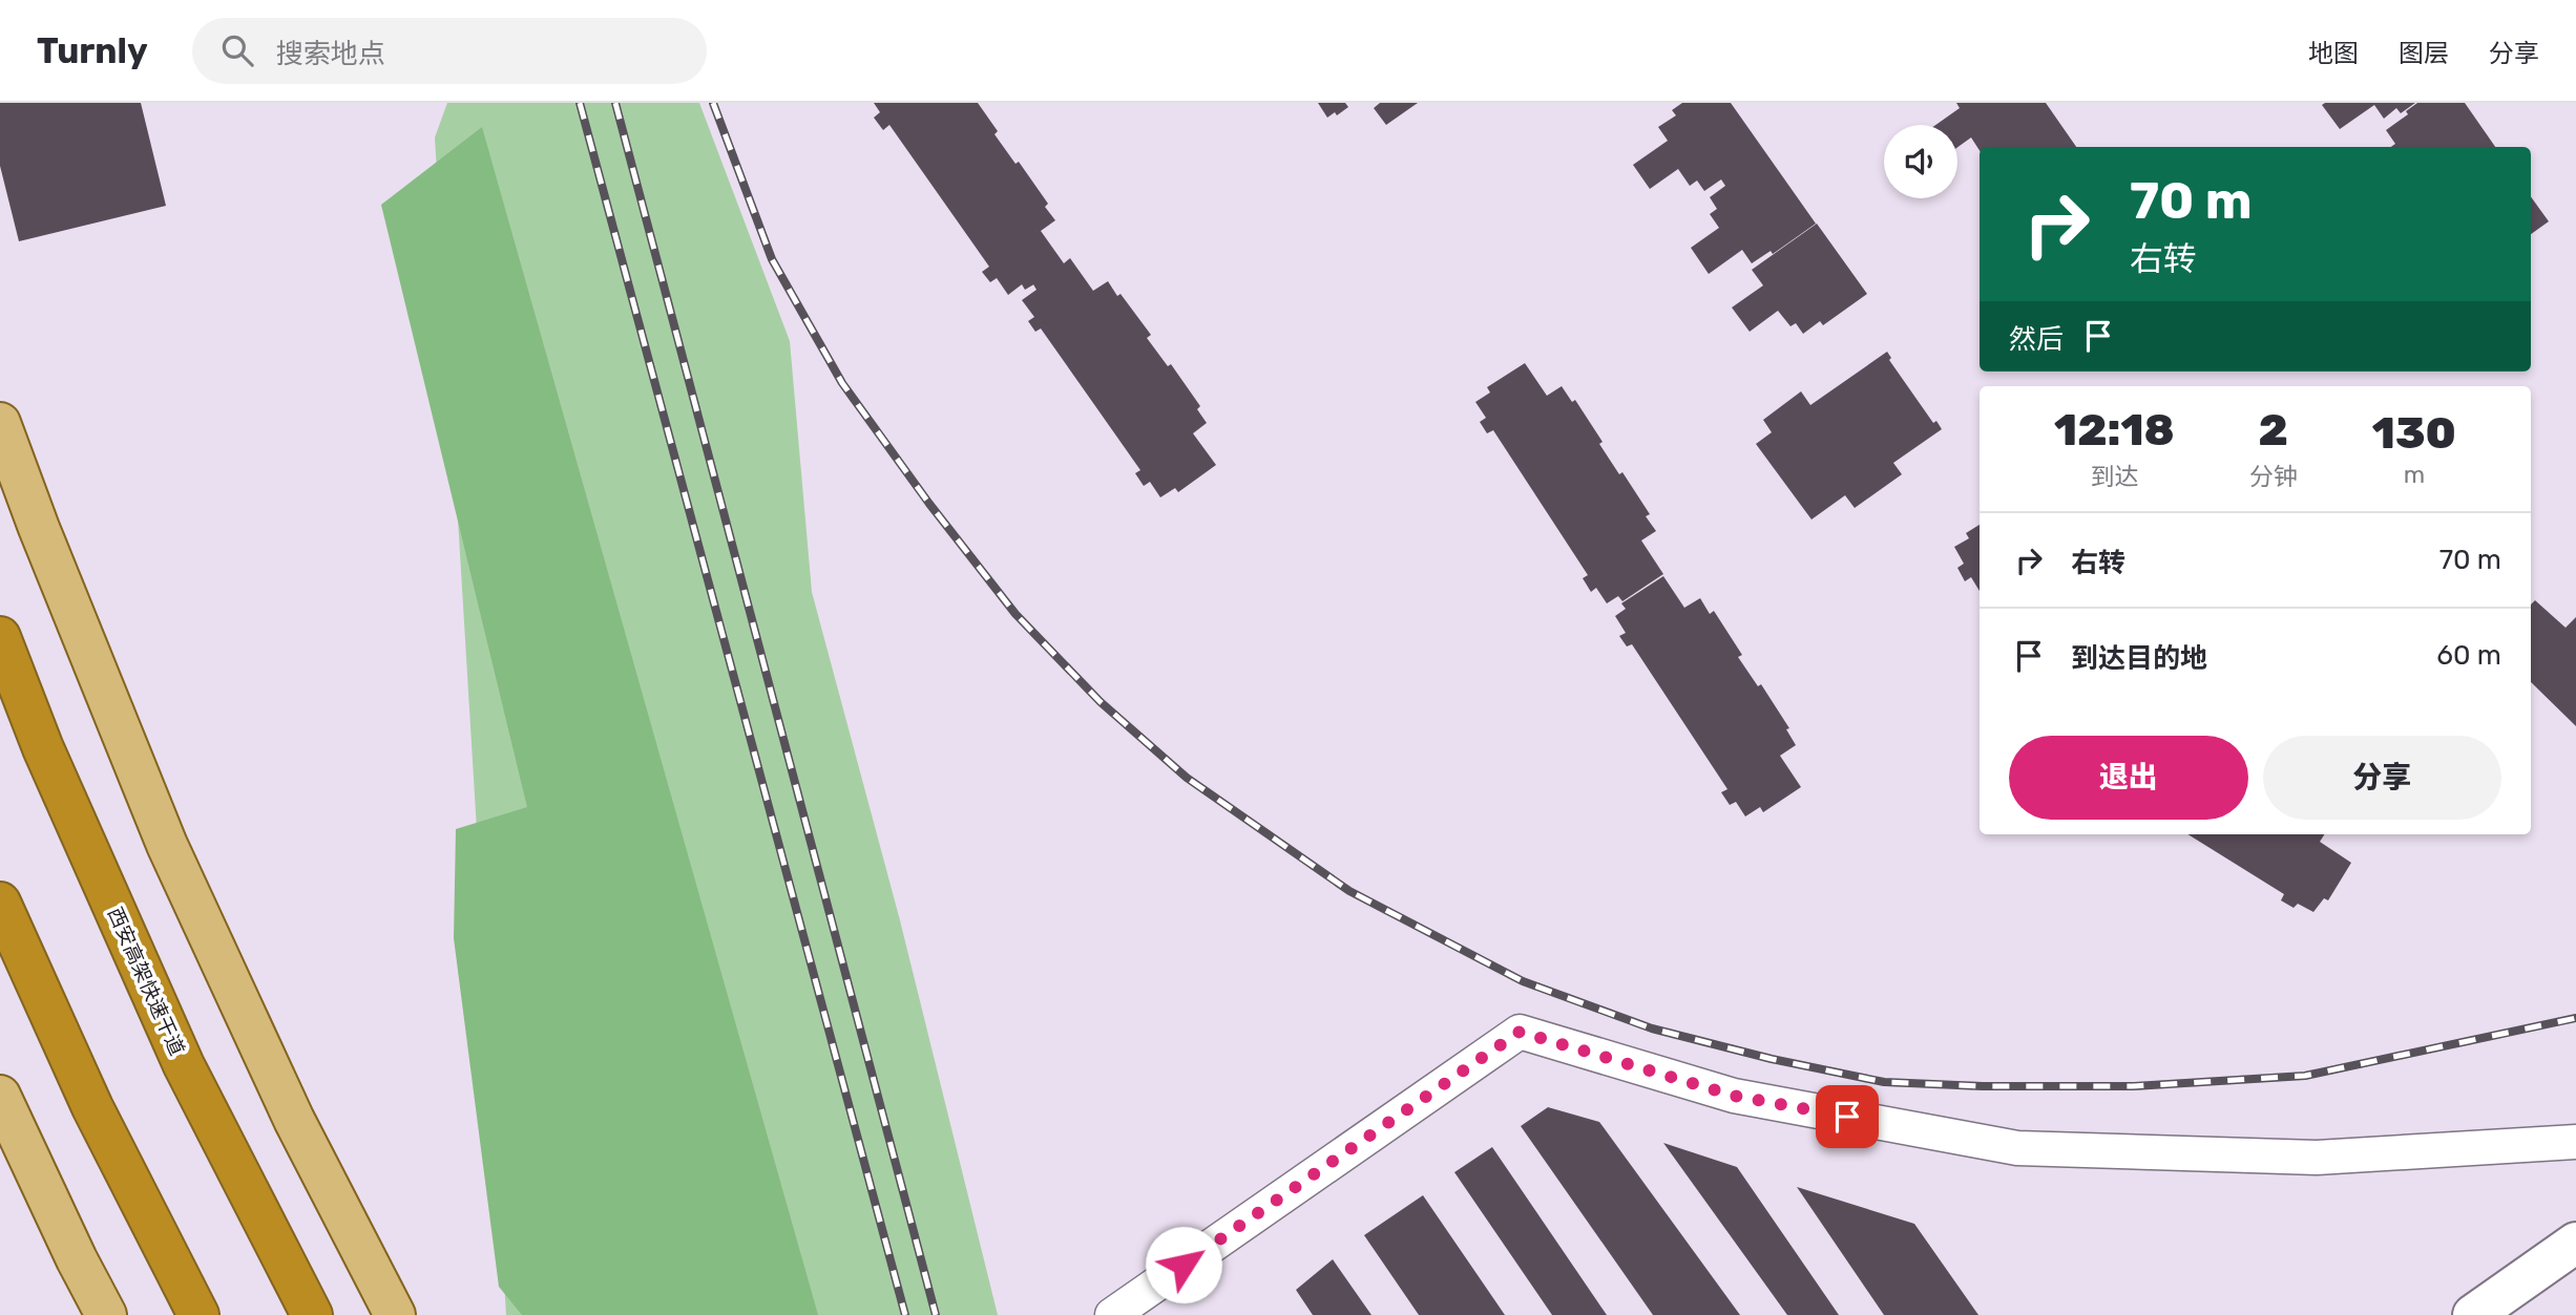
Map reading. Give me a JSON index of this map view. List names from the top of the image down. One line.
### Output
{"streets":{"highway":["西安高架快速干道"]},"page":{"header":"Turnly","search":"搜索地点","nav":["地图","图层","分享"],"turn":["70 m","右转"],"then":"然后","eta":["12:18","到达","2","分钟","130","m"],"list":[{"name":"右转","value":"70 m"},{"name":"到达目的地","value":"60 m"}],"buttons":["退出","分享"]}}
